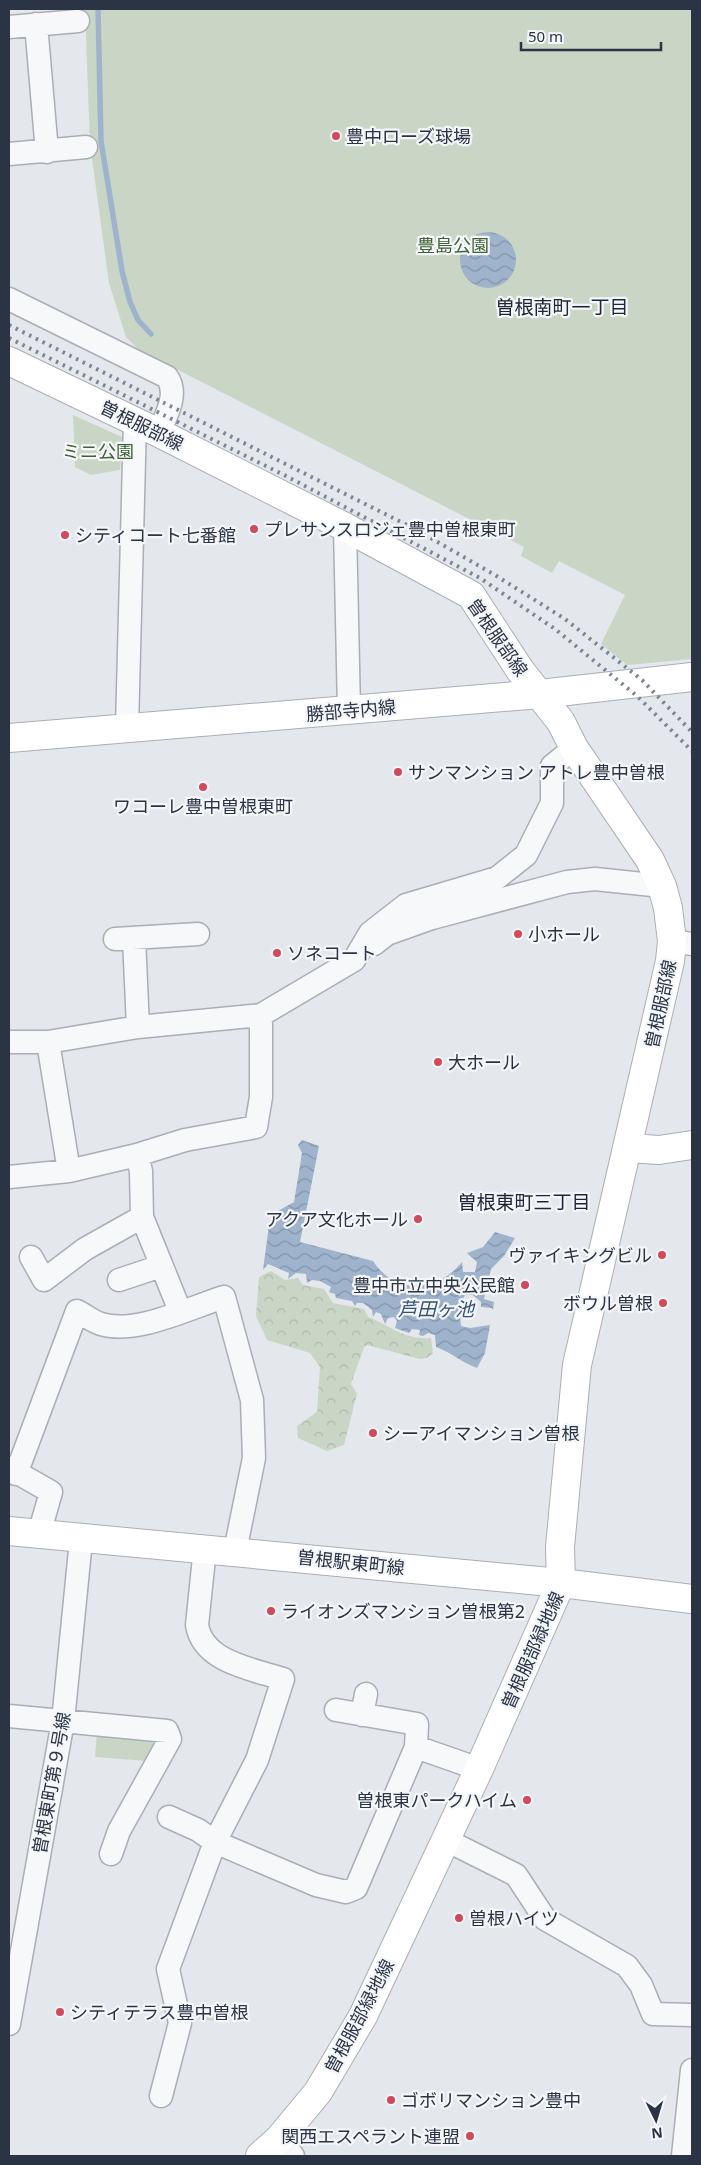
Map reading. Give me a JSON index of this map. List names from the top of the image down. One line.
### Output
{"streets":{"street":["曽根服部線","勝部寺内線","曽根駅東町線","曽根服部緑地線","曽根東町第９号線"]},"crossings":[["曽根服部線","勝部寺内線"],["曽根服部線","曽根服部緑地線"],["曽根駅東町線","曽根服部緑地線"],["曽根駅東町線","曽根東町第９号線"]],"districts":["曽根南町一丁目","曽根東町三丁目"],"water":["芦田ヶ池"],"parks":["豊島公園","ミニ公園"],"places":["豊中ローズ球場","プレサンスロジェ豊中曽根東町","シティコート七番館","サンマンション アトレ豊中曽根","ワコーレ豊中曽根東町","小ホール","ソネコート","大ホール","アクア文化ホール","ヴァイキングビル","豊中市立中央公民館","ボウル曽根","シーアイマンション曽根","ライオンズマンション曽根第2","曽根東パークハイム","曽根ハイツ","シティテラス豊中曽根","ゴボリマンション豊中","関西エスペラント連盟"],"scale_bar":"50 m","north":"bottom"}
